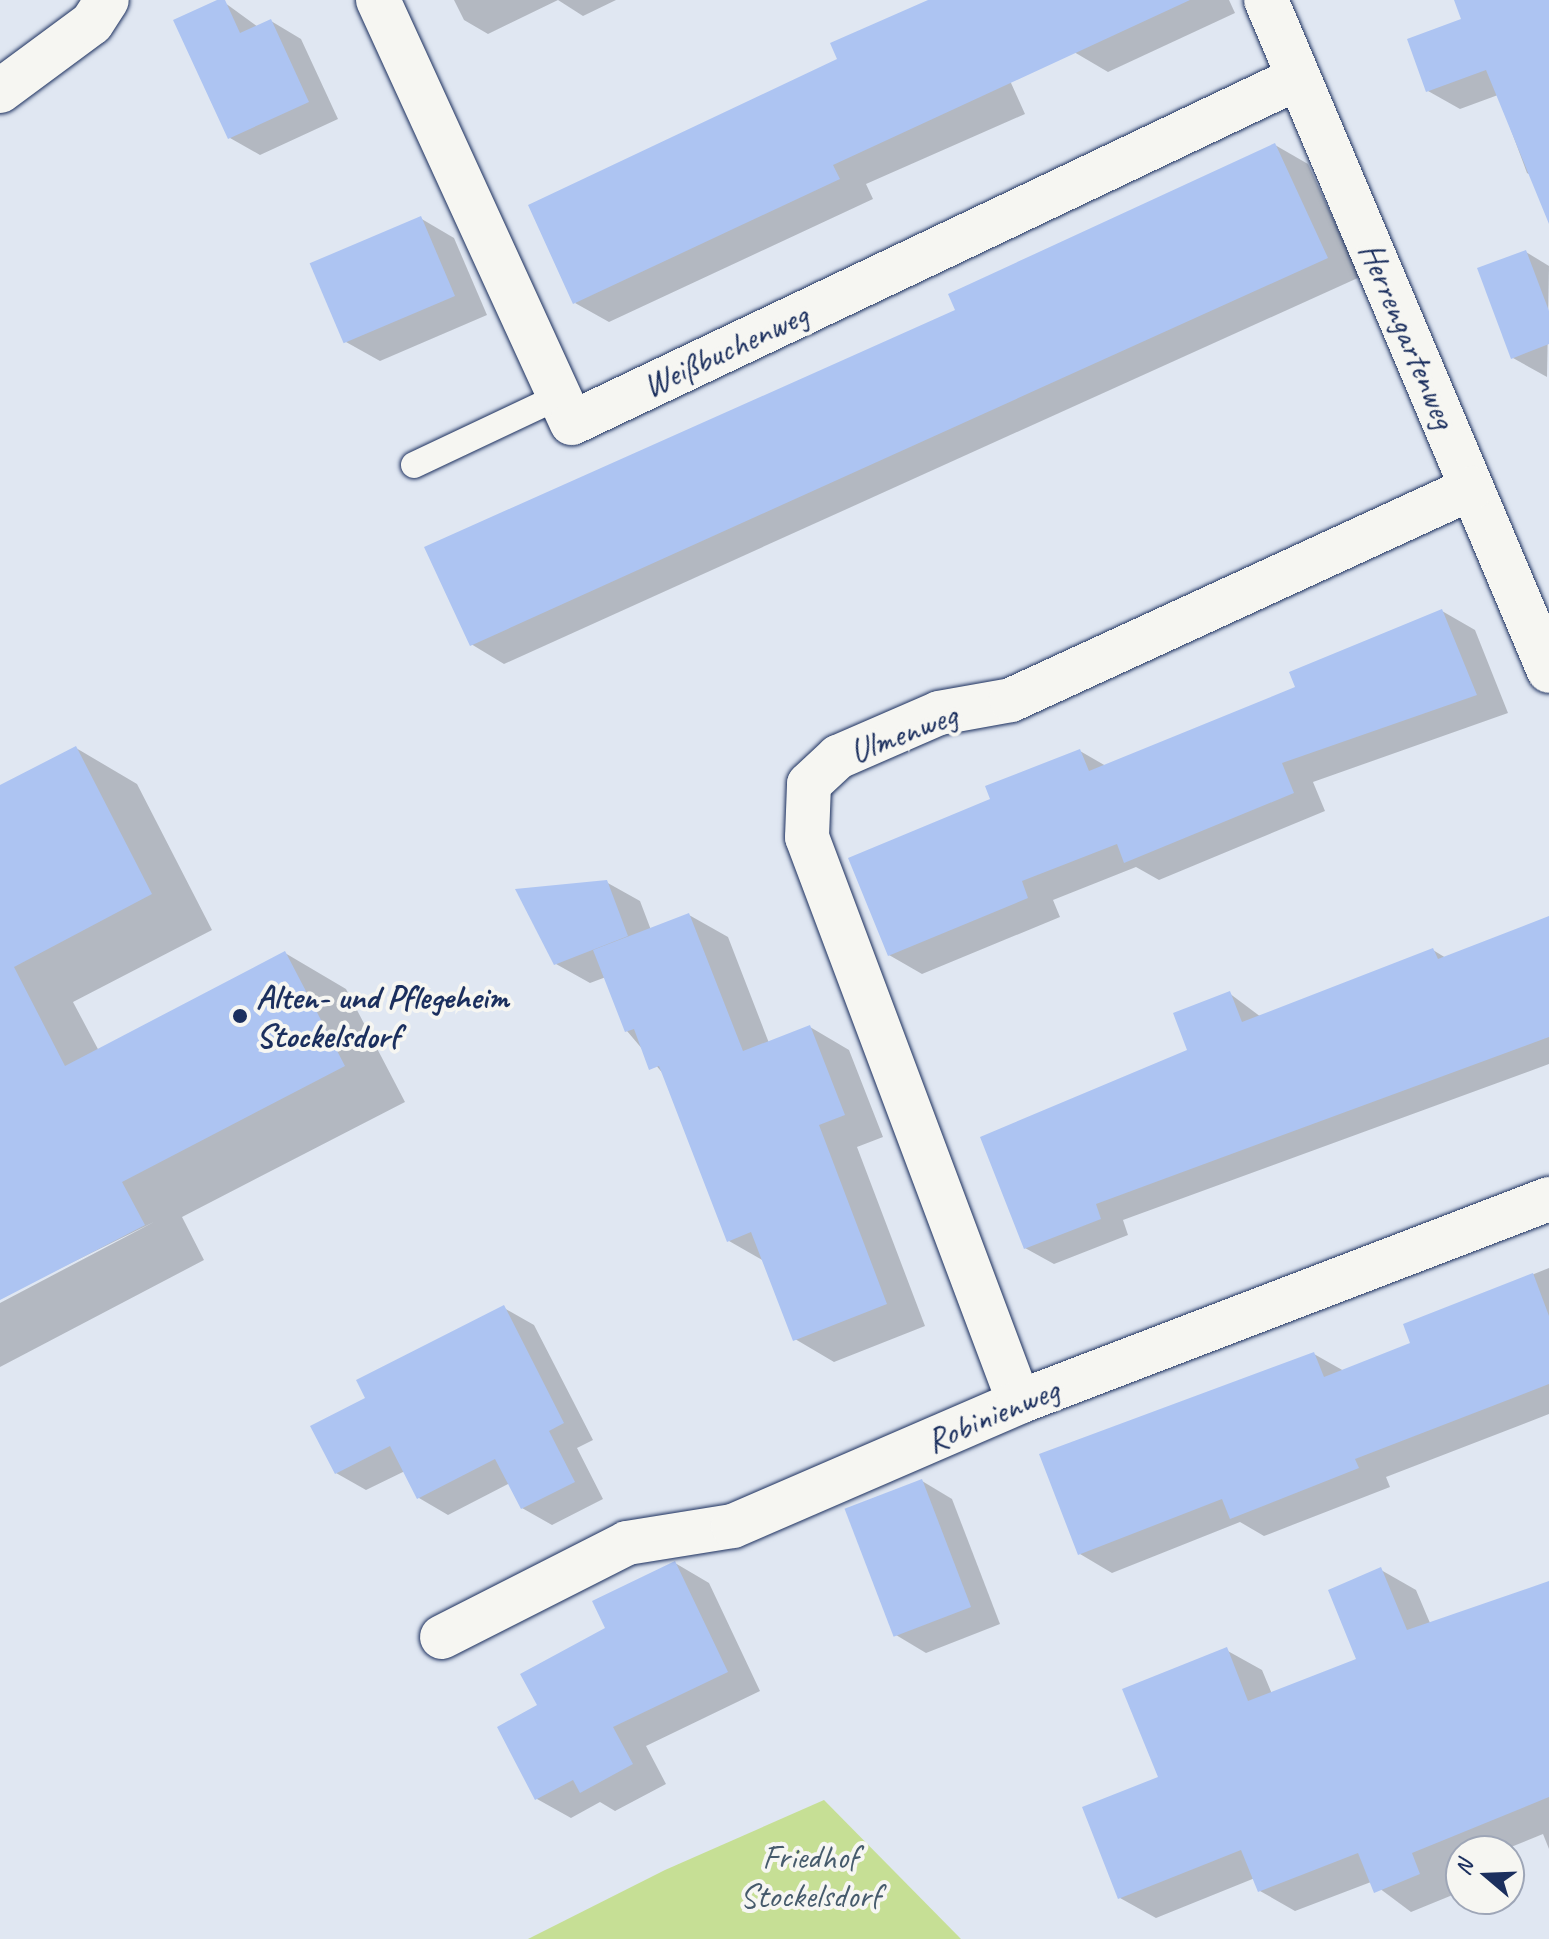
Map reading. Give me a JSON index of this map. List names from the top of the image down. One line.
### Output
{"streets":{"street":["Herrengartenweg","Weißbuchenweg","Ulmenweg","Robinienweg"]},"crossings":[["Herrengartenweg","Weißbuchenweg"],["Herrengartenweg","Ulmenweg"],["Ulmenweg","Robinienweg"]],"parks":["Friedhof Stockelsdorf"],"places":["Alten- und Pflegeheim Stockelsdorf"],"north":"left"}
